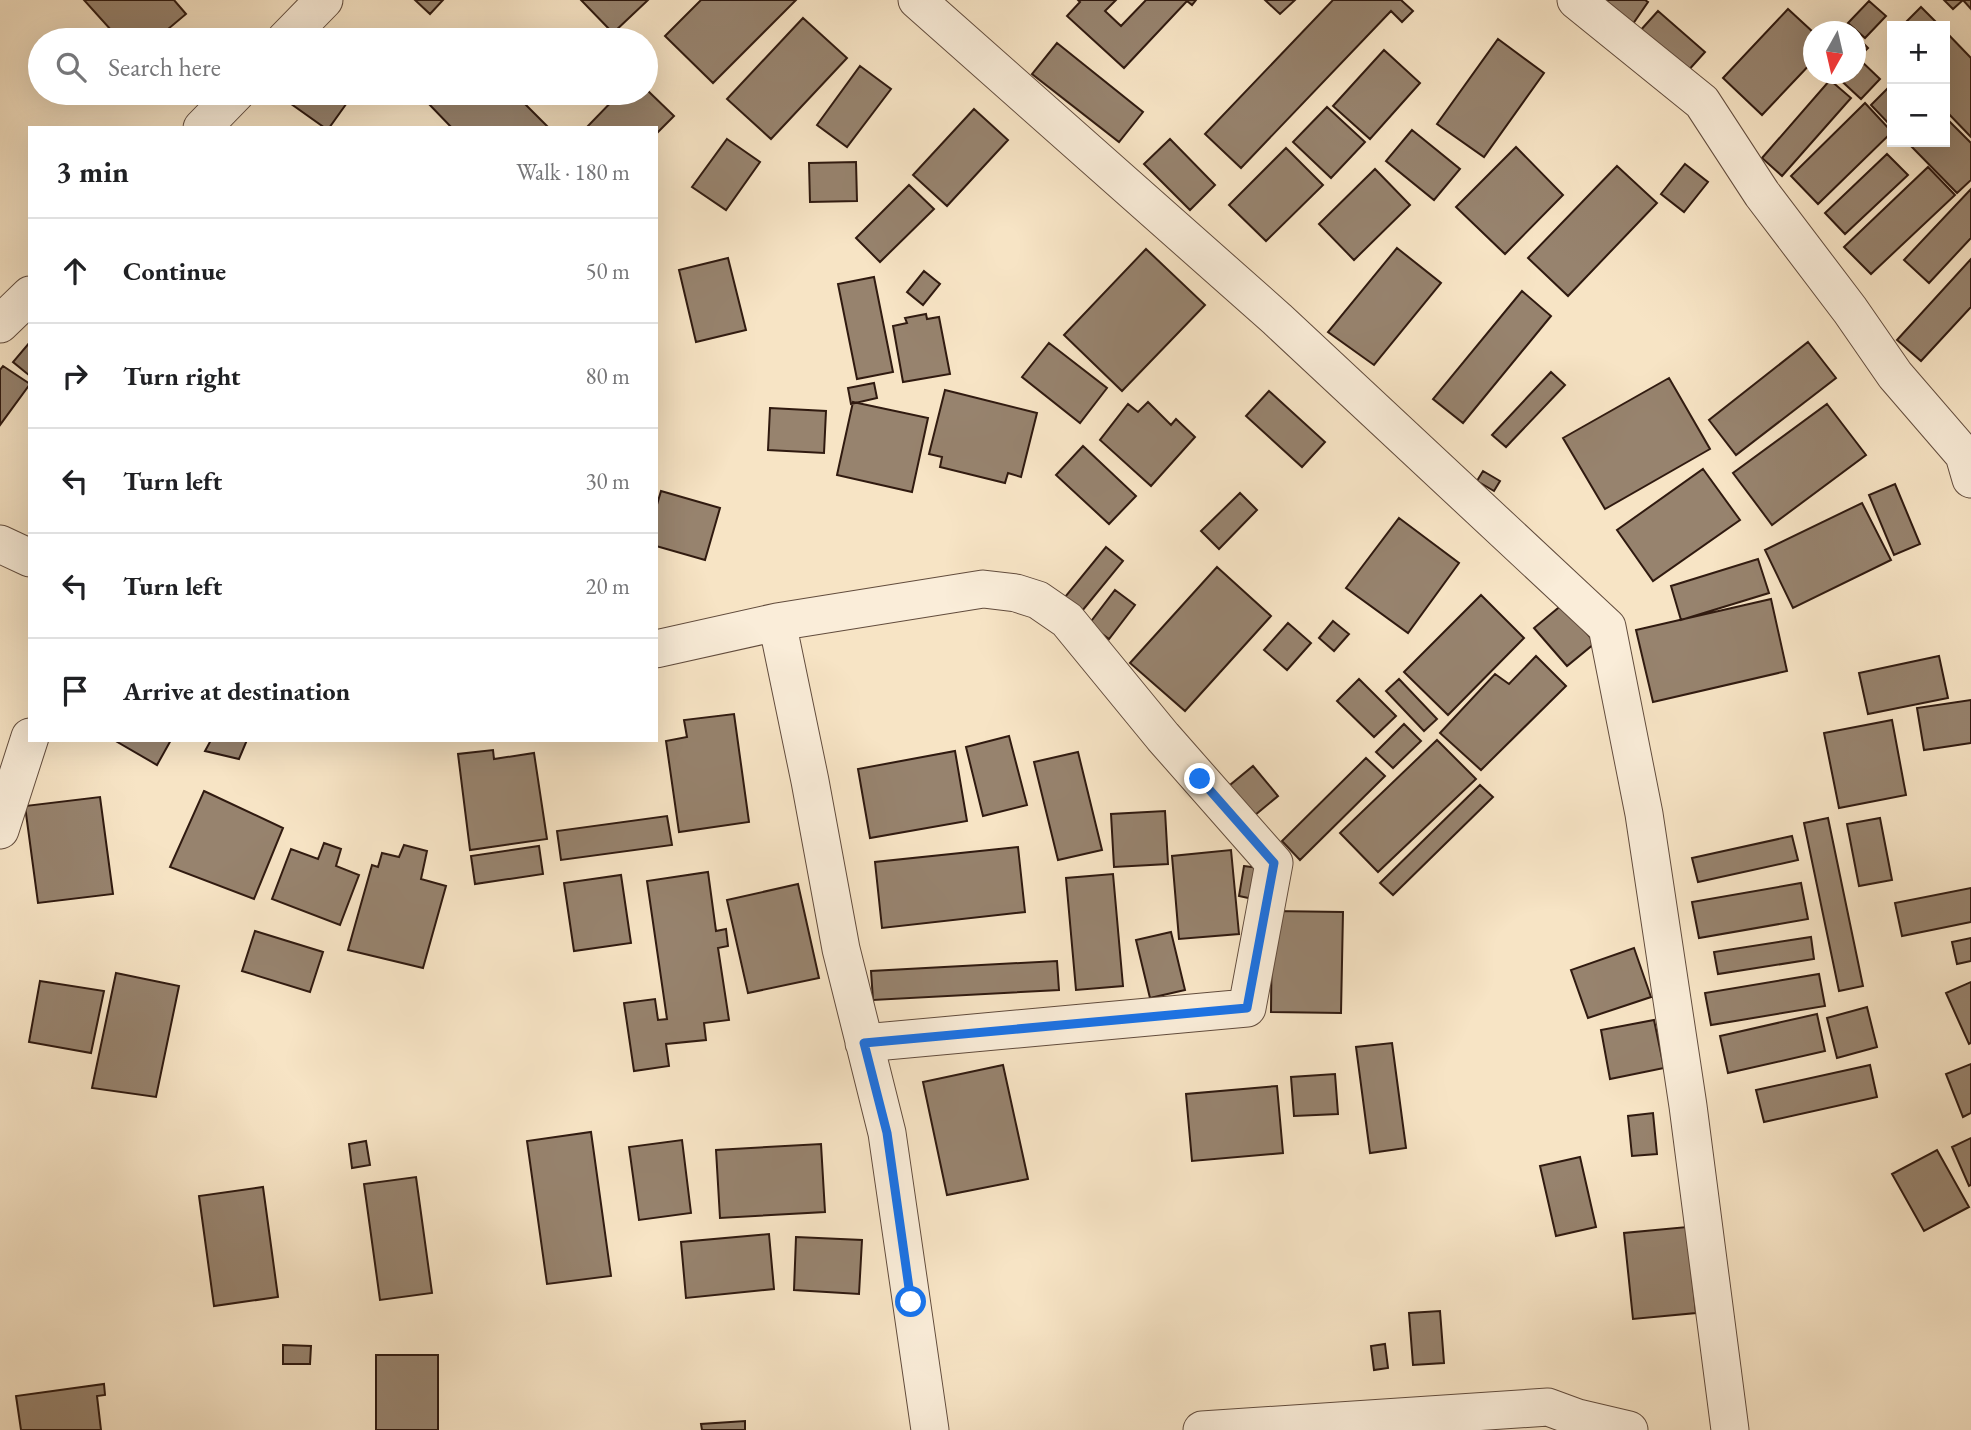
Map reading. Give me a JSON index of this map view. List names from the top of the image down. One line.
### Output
{"north":"bottom","page":{"map_buttons":["+","−"],"search":"Search here","heading":["3 min","Walk · 180 m"],"list":[["Continue","50 m"],["Turn right","80 m"],["Turn left","30 m"],["Turn left","20 m"],"Arrive at destination"]}}
